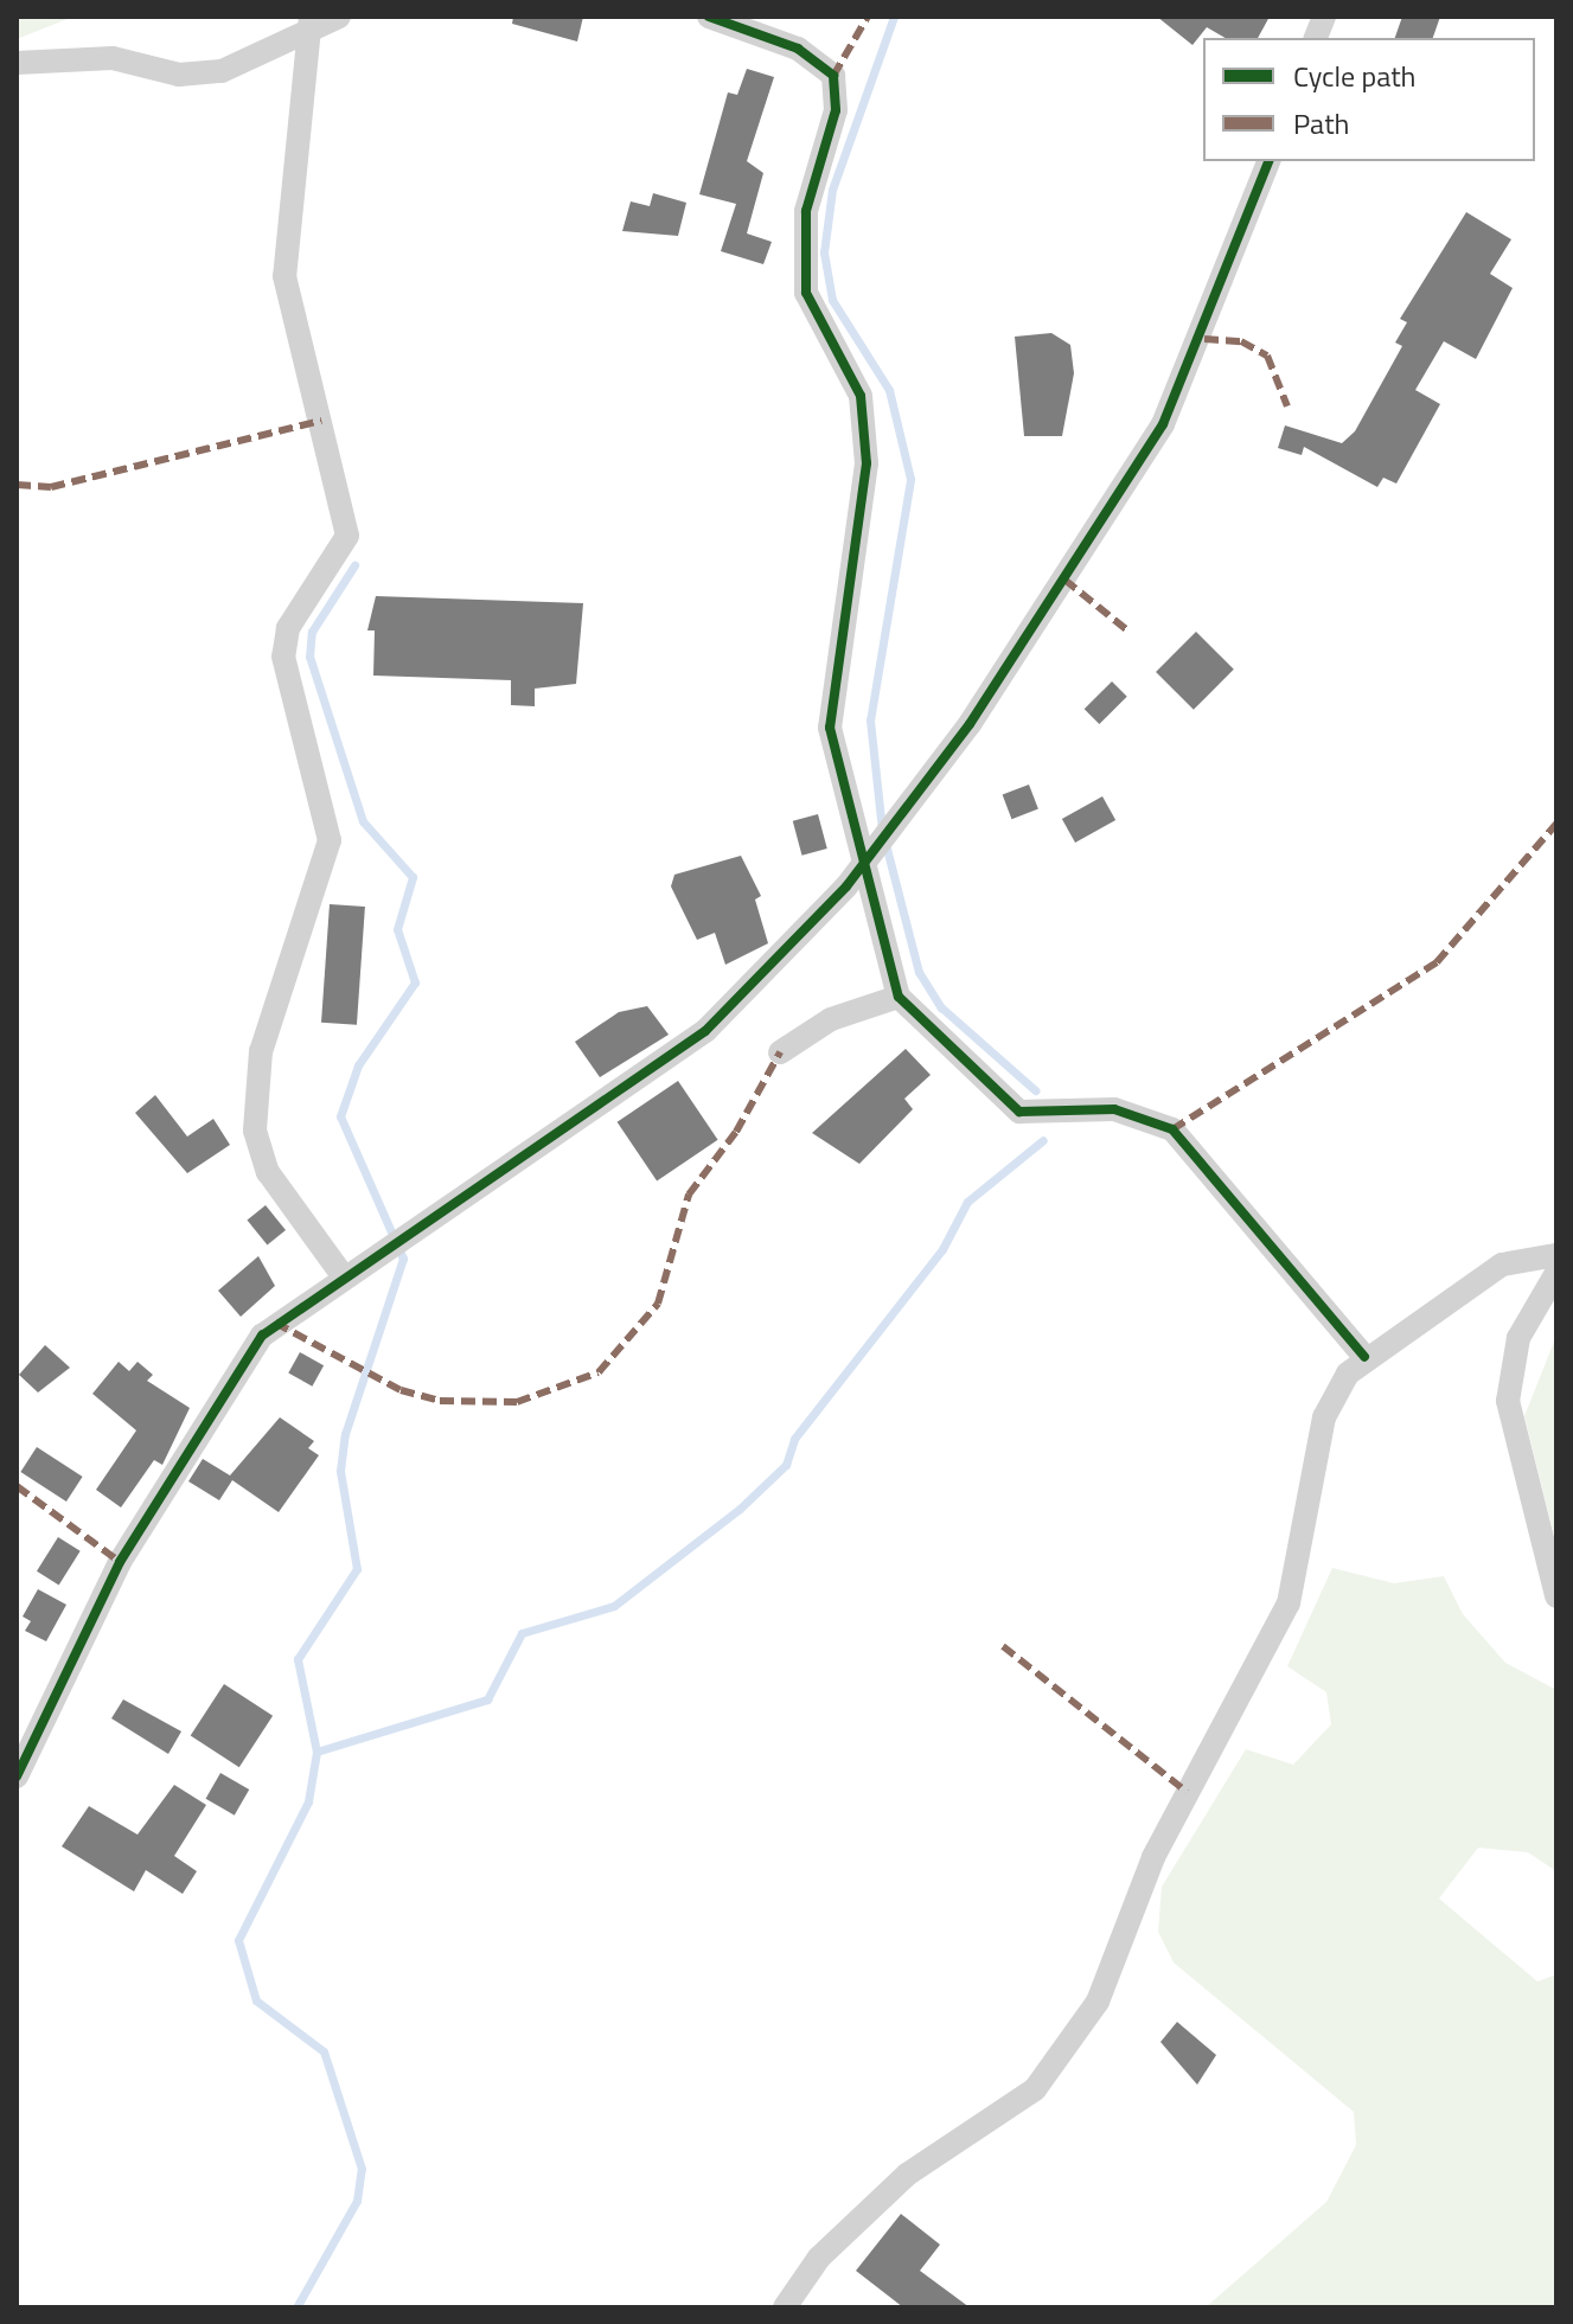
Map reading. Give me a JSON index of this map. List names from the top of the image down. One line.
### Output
{"legend":["Cycle path","Path"]}
